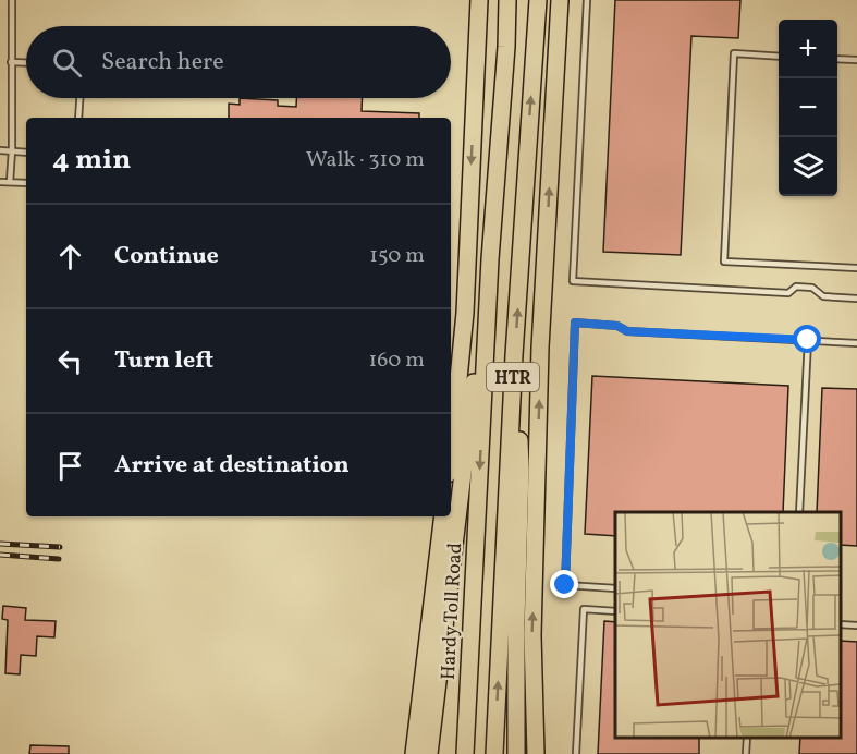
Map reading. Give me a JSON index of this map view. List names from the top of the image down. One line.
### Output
{"streets":{"highway":["HTR","Hardy Toll Road"]},"page":{"map_buttons":["+","−"],"search":"Search here","heading":["4 min","Walk · 310 m"],"list":[["Continue","150 m"],["Turn left","160 m"],"Arrive at destination"]}}
